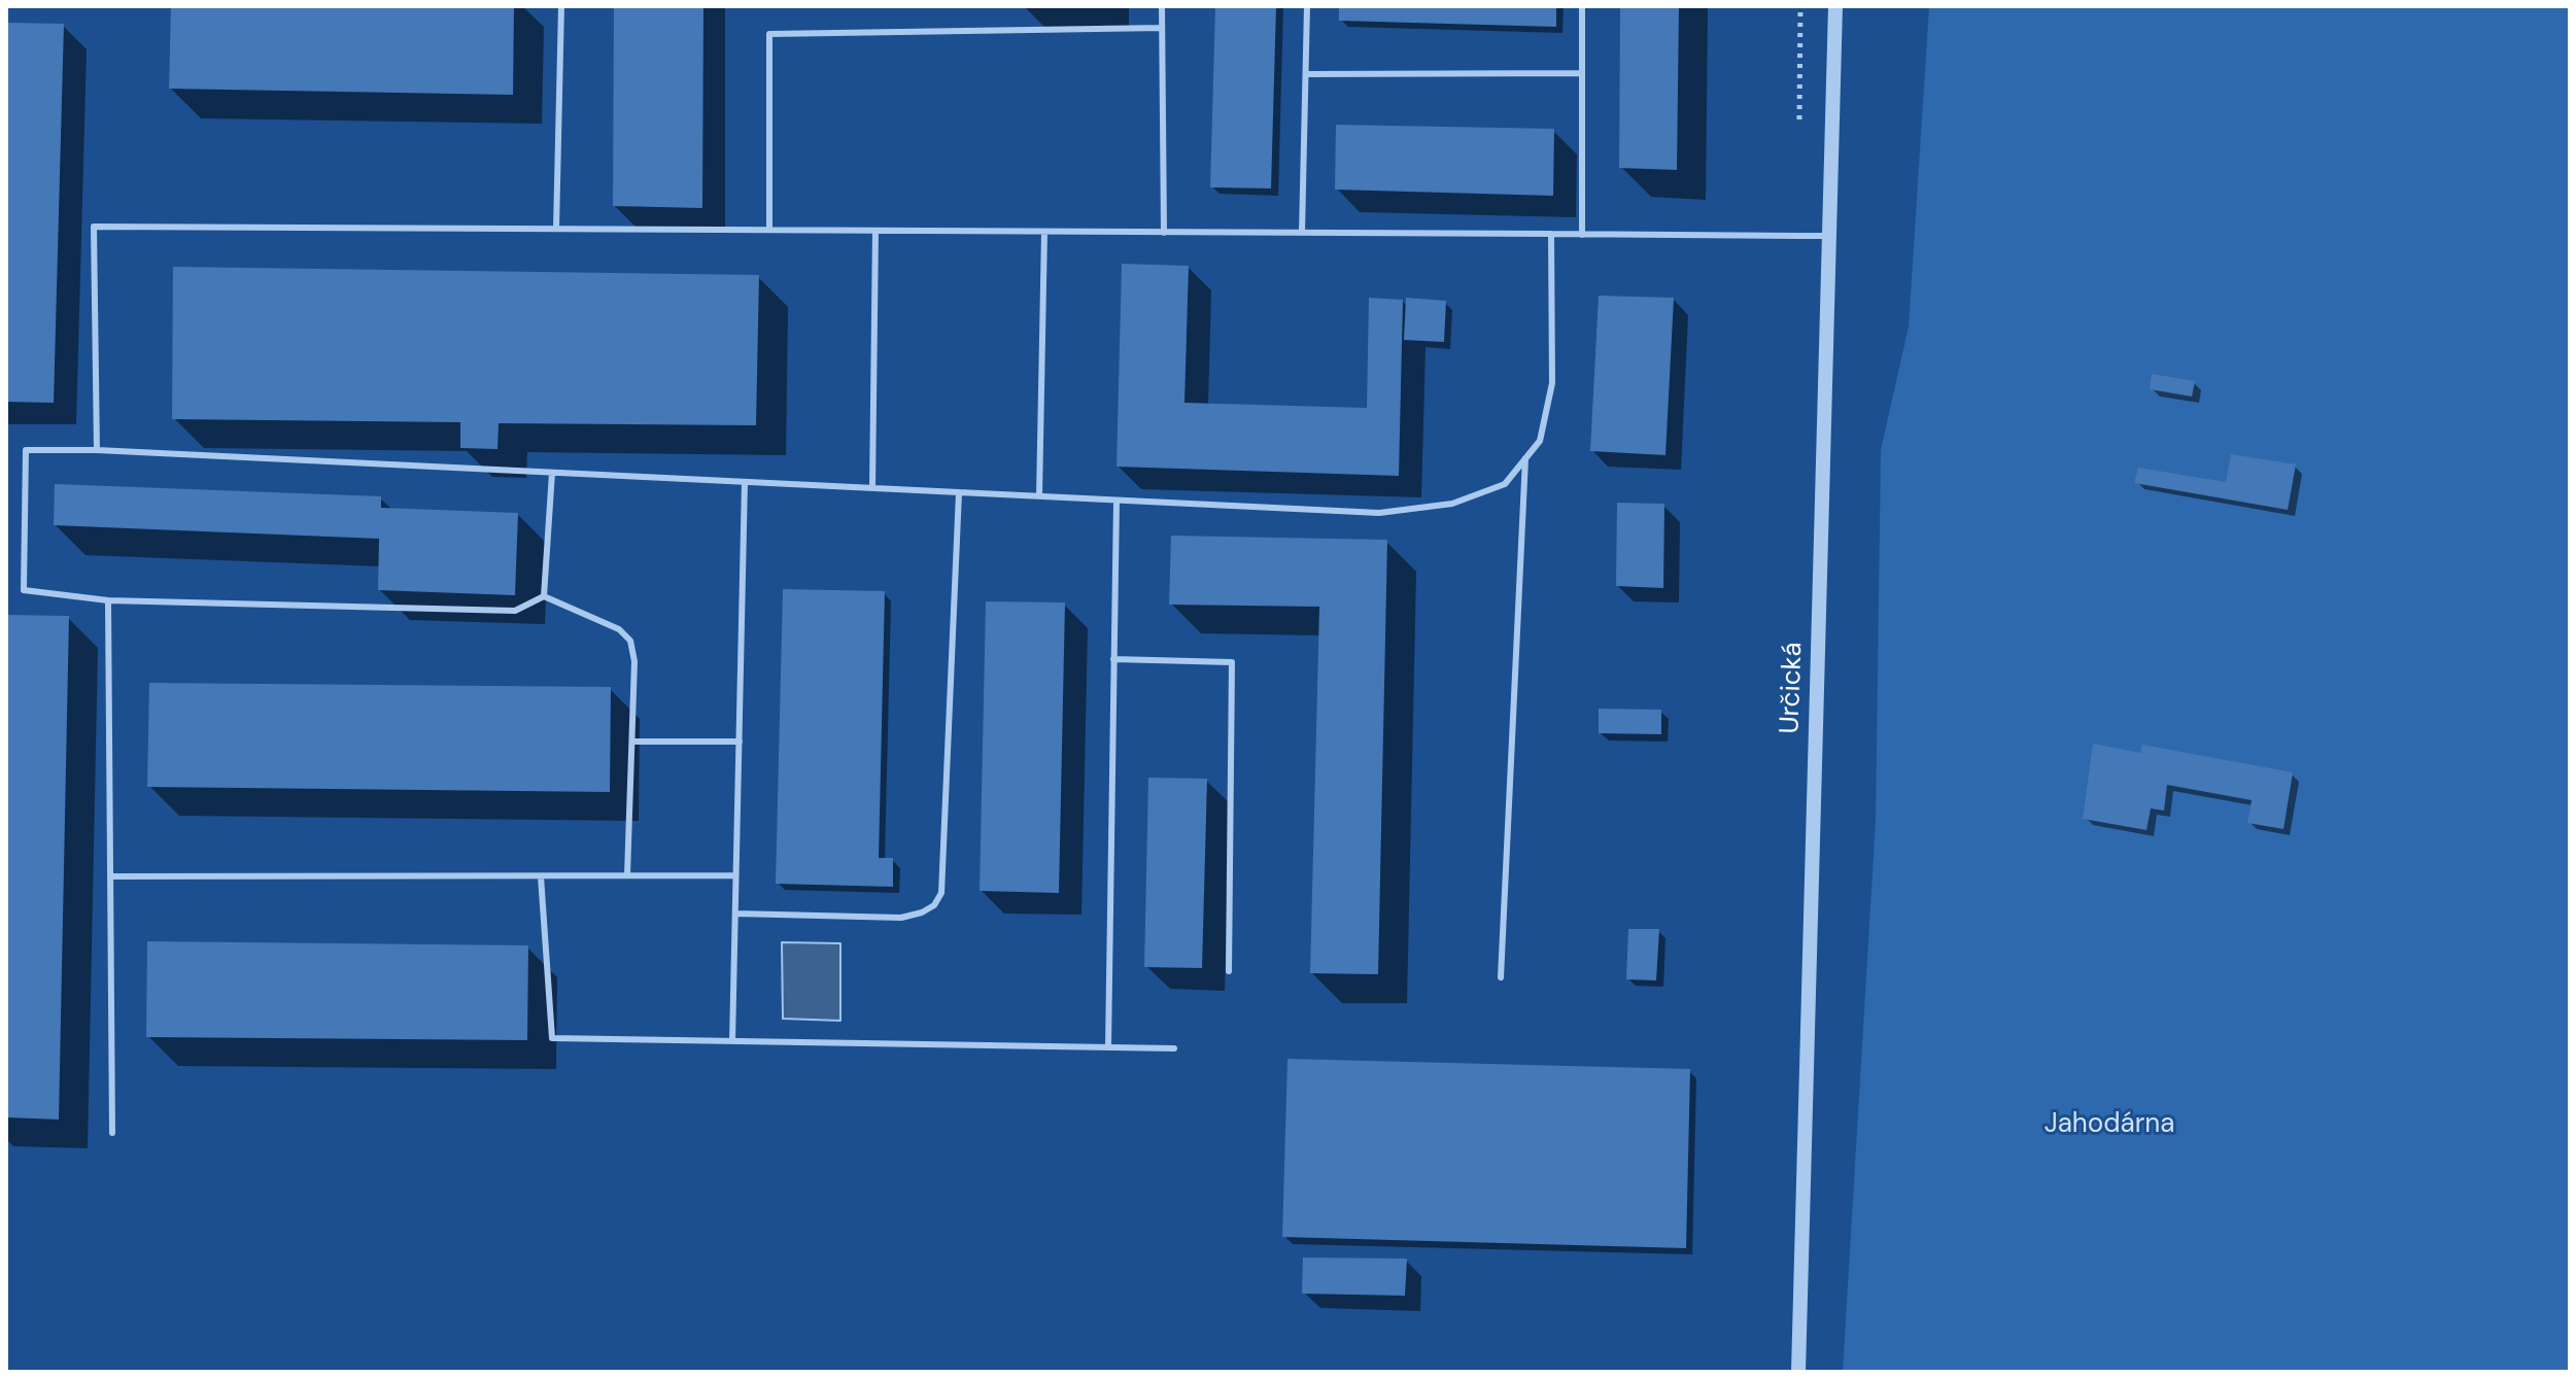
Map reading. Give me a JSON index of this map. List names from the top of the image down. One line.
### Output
{"streets":{"street":["Určická"]},"parks":["Jahodárna"]}
